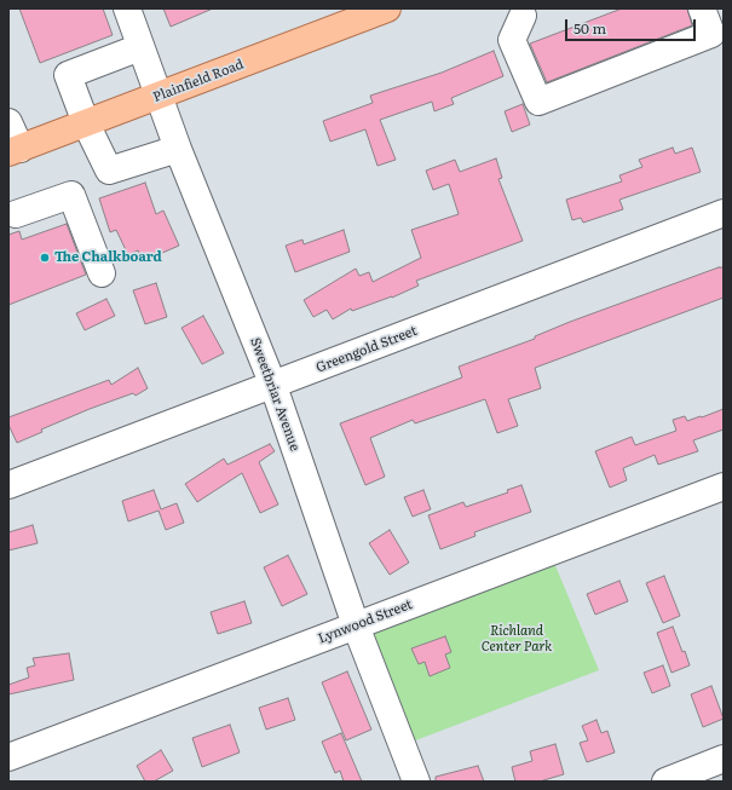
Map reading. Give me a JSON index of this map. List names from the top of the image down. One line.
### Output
{"streets":{"main road":["Plainfield Road"],"street":["Greengold Street","Sweetbriar Avenue","Lynwood Street"]},"crossings":[["Plainfield Road","Sweetbriar Avenue"],["Greengold Street","Sweetbriar Avenue"],["Sweetbriar Avenue","Lynwood Street"]],"parks":["Richland Center Park"],"places":["The Chalkboard"],"scale_bar":"50 m"}
